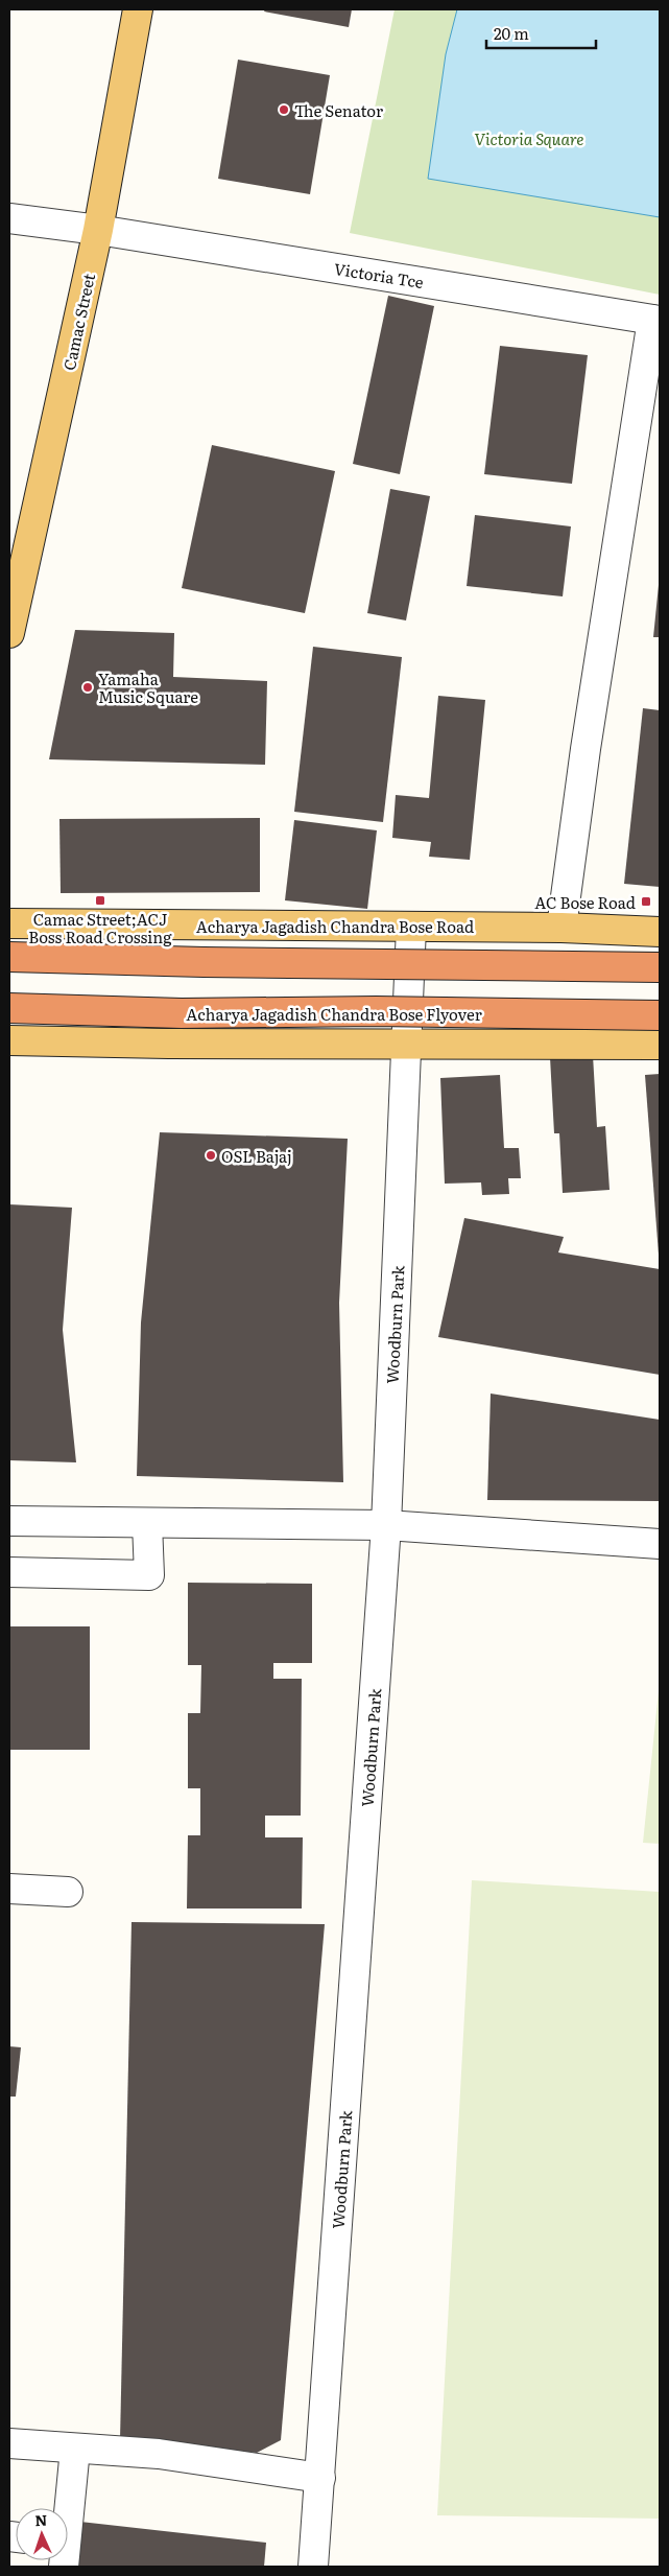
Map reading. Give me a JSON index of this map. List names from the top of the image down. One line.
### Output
{"streets":{"highway":["Acharya Jagadish Chandra Bose Flyover"],"main road":["Camac Street","Acharya Jagadish Chandra Bose Road"],"street":["Victoria Tce","Woodburn Park"]},"crossings":[["Victoria Tce","Camac Street"],["Acharya Jagadish Chandra Bose Road","Woodburn Park"]],"parks":["Victoria Square"],"places":{"other":["The Senator","Yamaha Music Square","OSL Bajaj"],"transit":["Camac Street;ACJ Boss Road Crossing","AC Bose Road"]},"scale_bar":"20 m","north":"top"}
